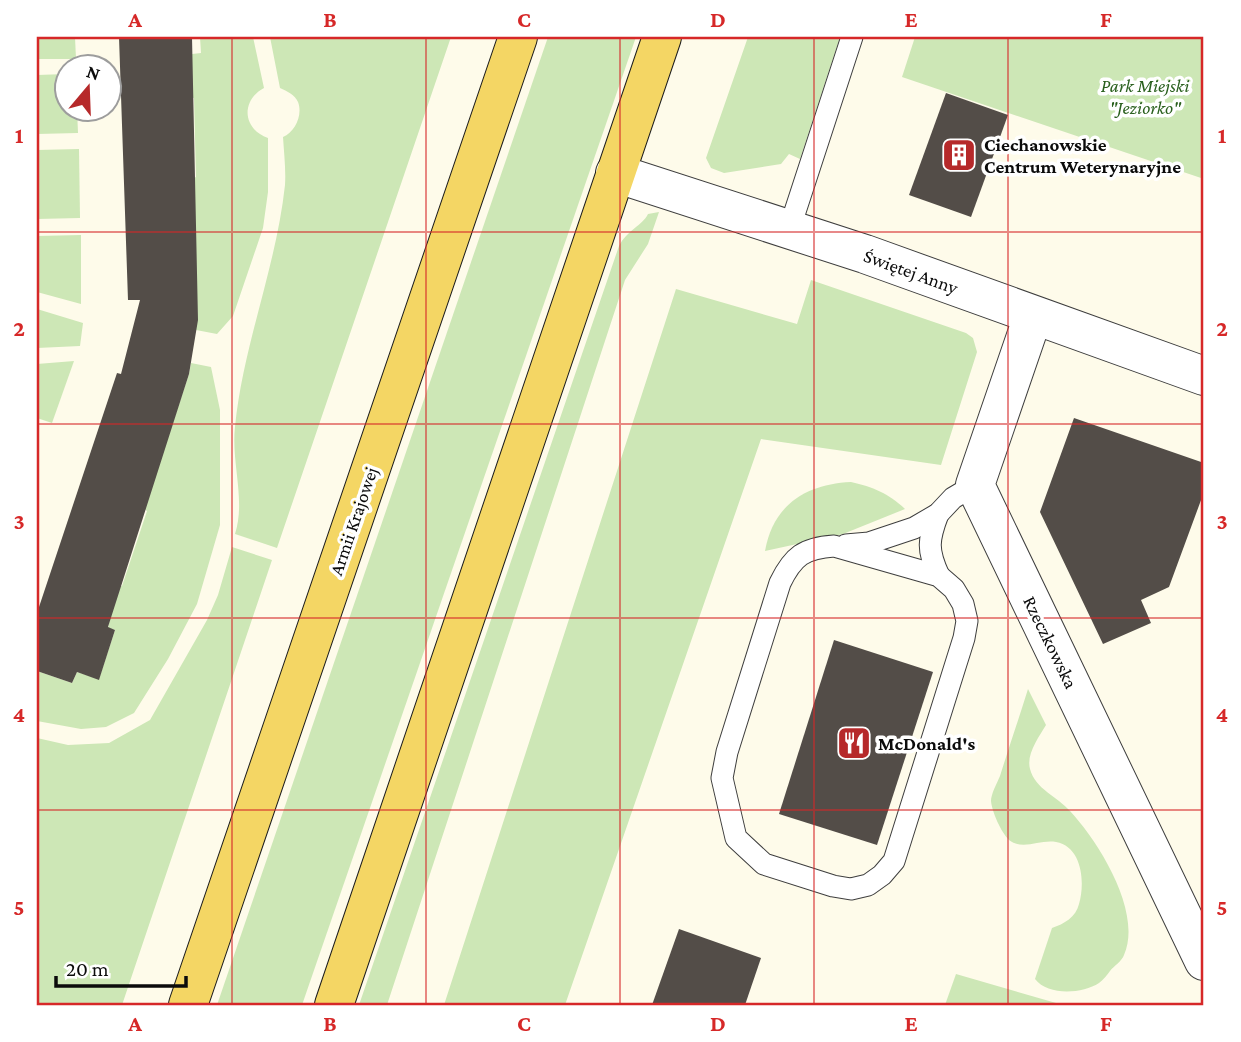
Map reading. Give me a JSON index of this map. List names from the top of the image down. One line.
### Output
{"streets":{"main road":["Armii Krajowej"],"street":["Świętej Anny","Rzeczkowska"]},"parks":["Park Miejski \"Jeziorko\""],"places":{"building":["Ciechanowskie Centrum Weterynaryjne"],"restaurant":["McDonald's"]},"scale_bar":"20 m","north":"top","grid":{"columns":["A","B","C","D","E","F"],"rows":["1","2","3","4","5"]}}
